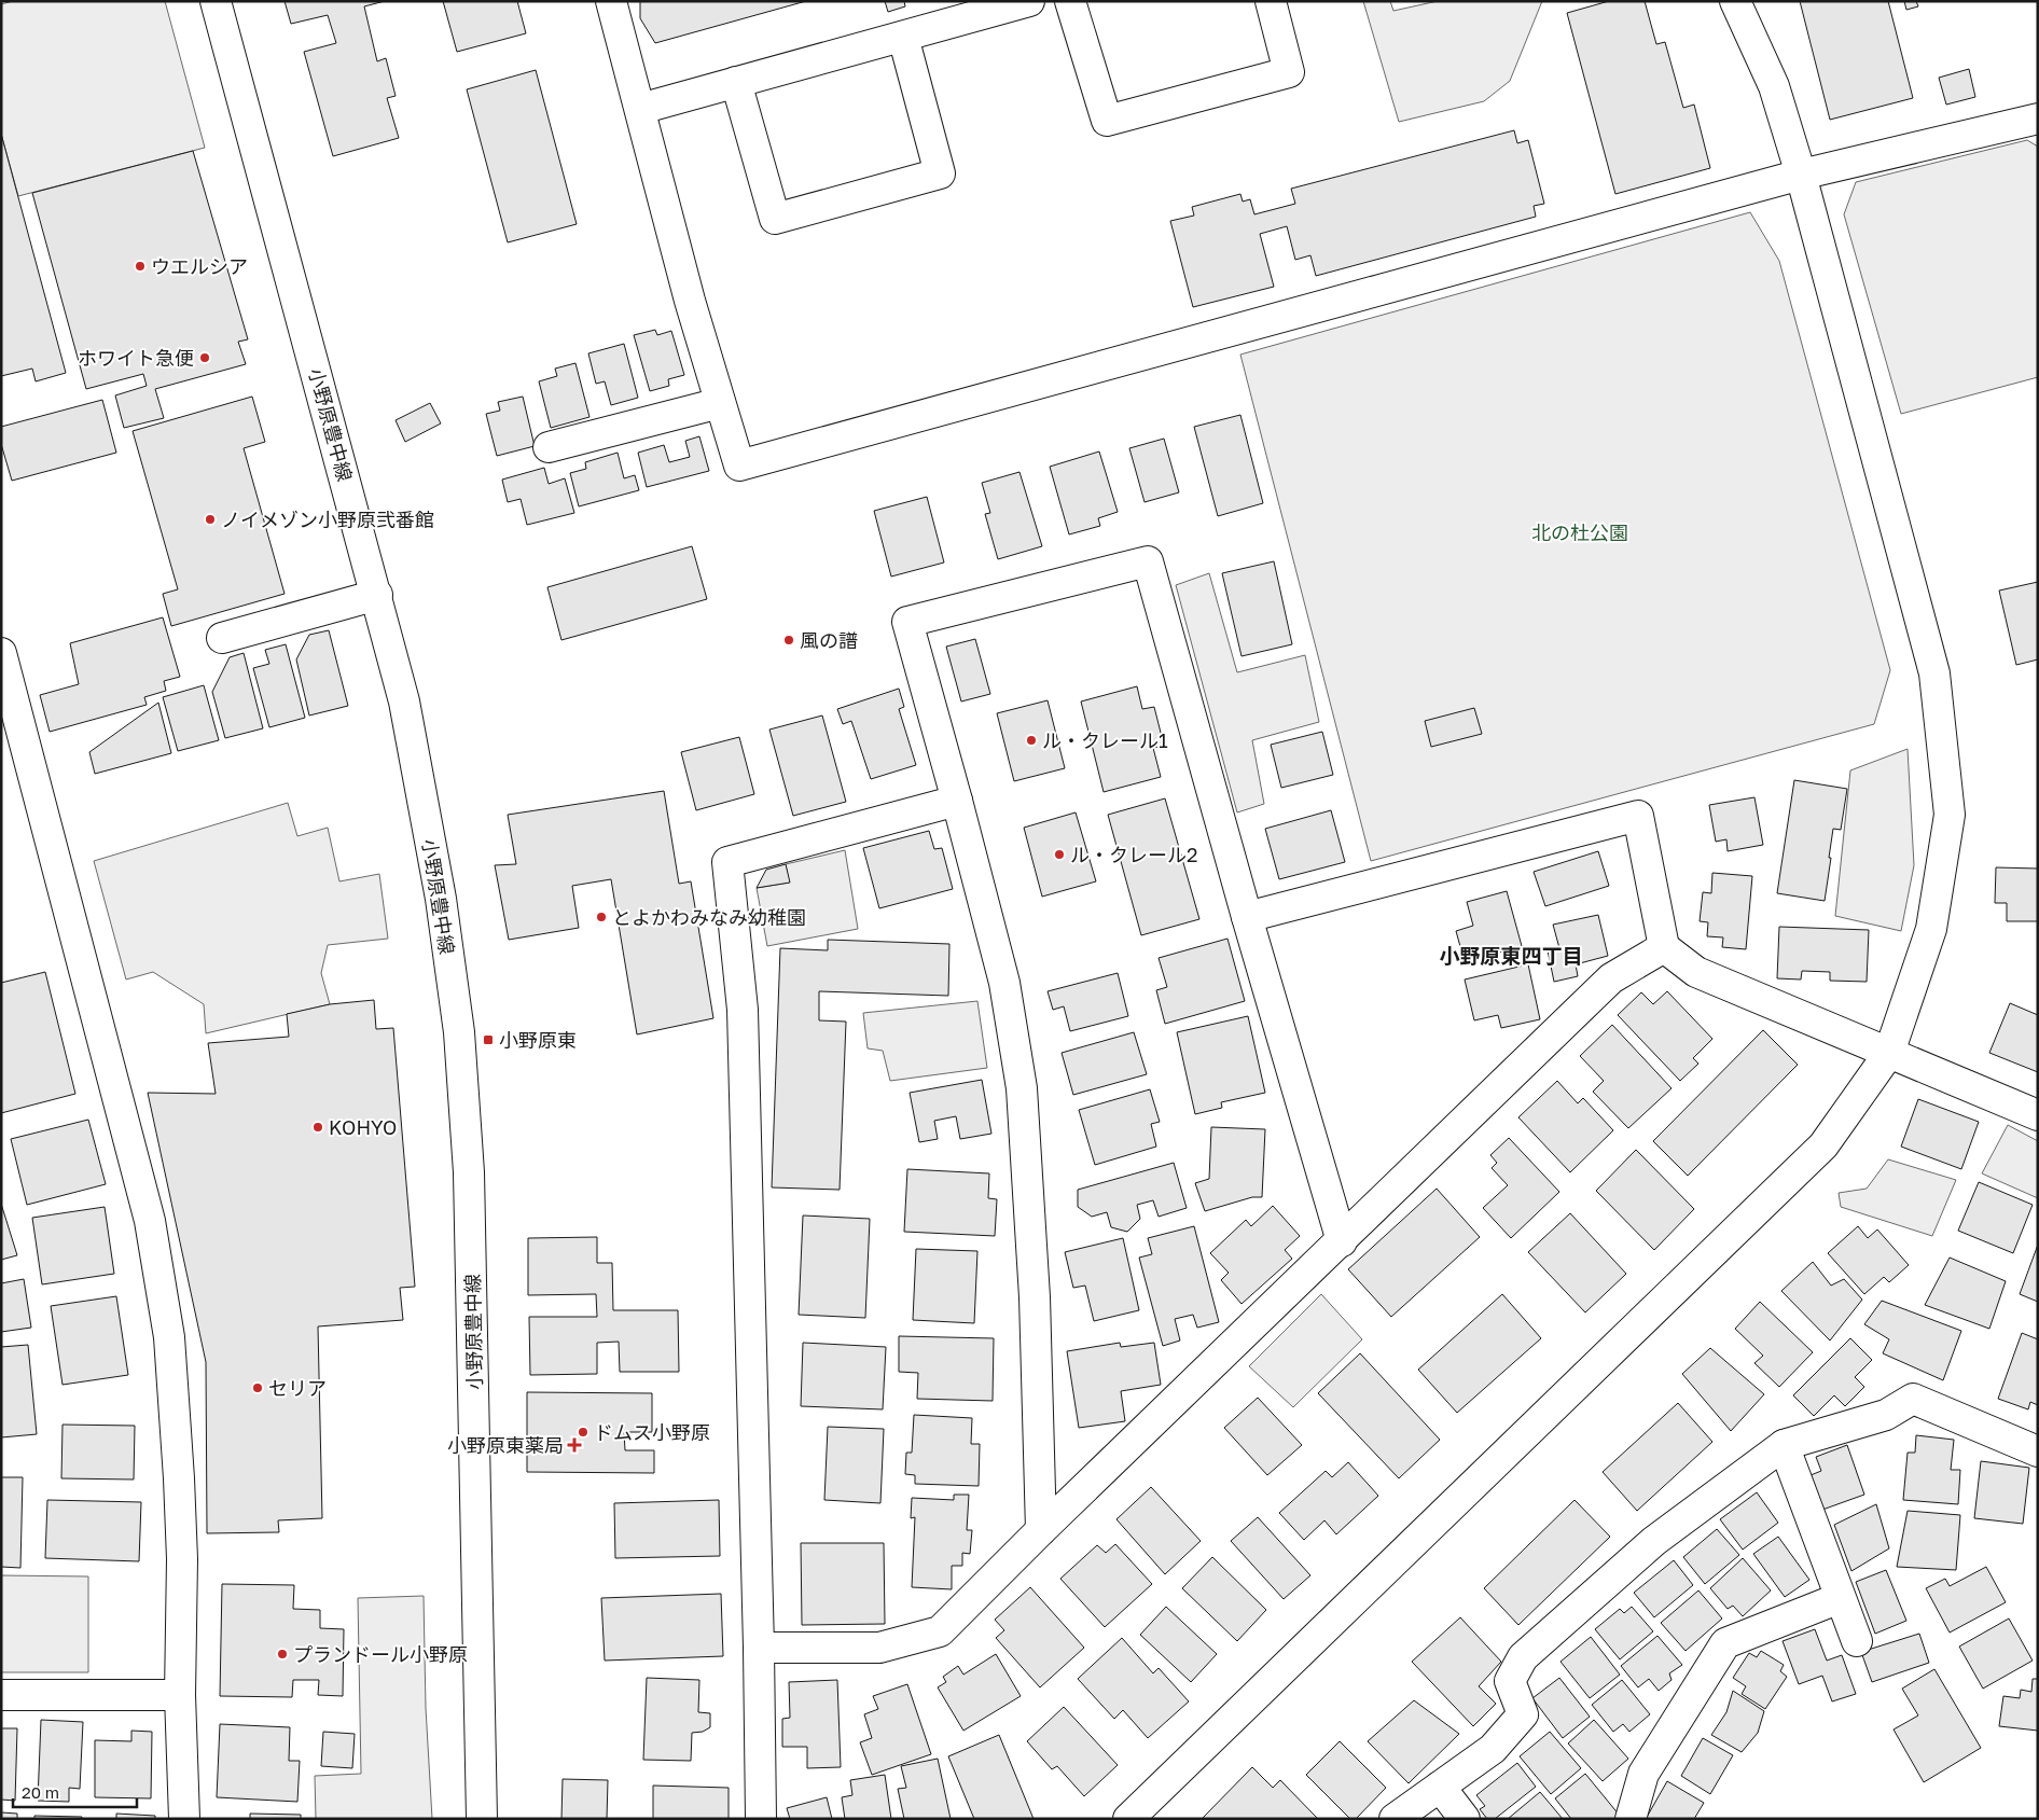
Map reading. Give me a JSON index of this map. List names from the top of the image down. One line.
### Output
{"streets":{"street":["小野原豊中線"]},"districts":["小野原東四丁目"],"parks":["北の杜公園"],"places":{"other":["ウエルシア","ホワイト急便","ノイメゾン小野原弐番館","風の譜","ル・クレール1","ル・クレール2","とよかわみなみ幼稚園","KOHYO","セリア","ドムス小野原","プランドール小野原"],"transit":["小野原東"],"health":["小野原東薬局"]},"scale_bar":"20 m"}
